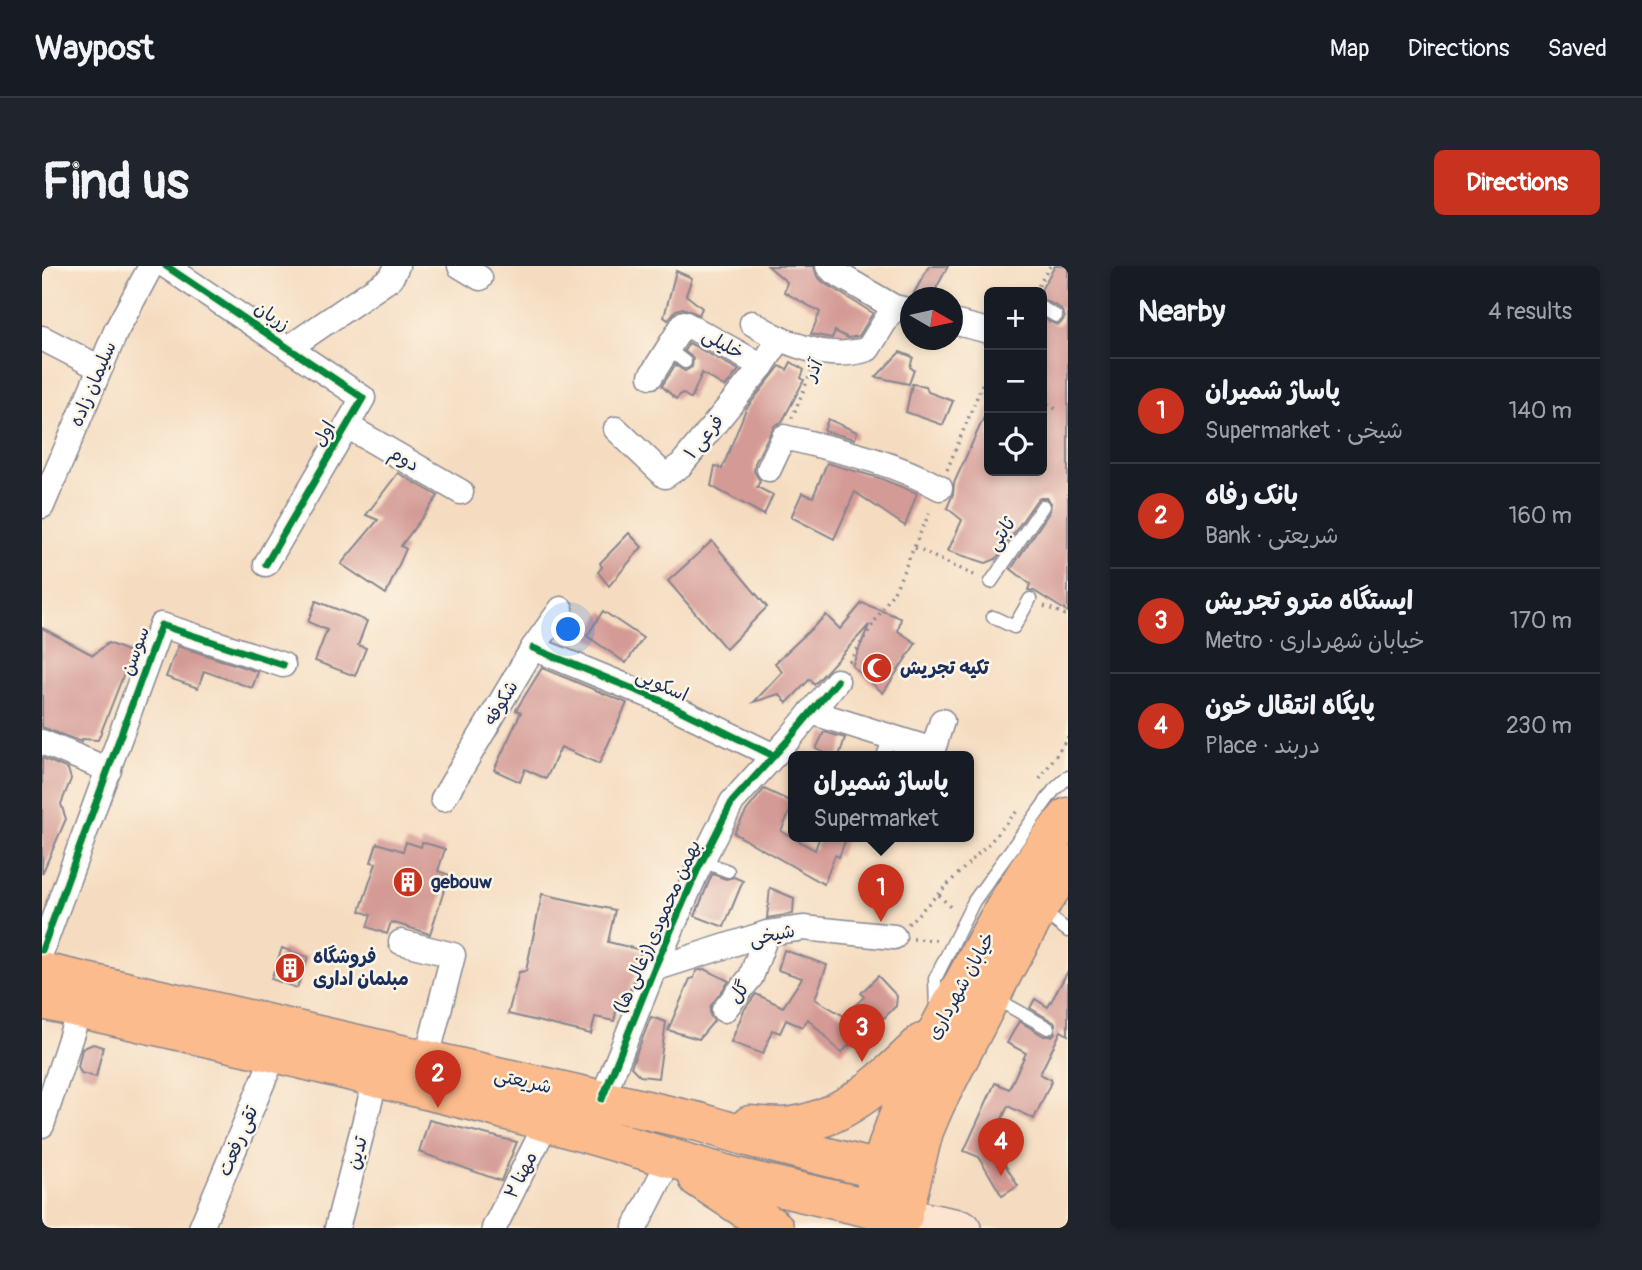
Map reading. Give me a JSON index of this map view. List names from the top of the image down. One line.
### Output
{"streets":{"main road":["خیابان شهرداری","شریعتی"],"street":["زربان","خلیلی","آذر","سلیمان زاده","اول","فرعی ۱","دوم","سوسن","اسکویی","شکوفه","بهمن محمودی(زغالی ها)","شیخی","گل","تقی رفعت","تدین","مهنا ۲"],"lane":["ثابتی"]},"crossings":[["زربان","اول"],["خلیلی","فرعی ۱"],["اول","دوم"],["اسکویی","شکوفه"],["اسکویی","بهمن محمودی(زغالی ها)"],["بهمن محمودی(زغالی ها)","شیخی"],["بهمن محمودی(زغالی ها)","شریعتی"],["شیخی","گل"],["خیابان شهرداری","شریعتی"],["شریعتی","تقی رفعت"],["شریعتی","تدین"],["شریعتی","مهنا ۲"]],"places":{"mosque":["تکیه تجریش"],"building":["gebouw","فروشگاه مبلمان اداری"]},"north":"right","page":{"header":"Waypost","nav":["Map","Directions","Saved"],"buttons":"Directions","title":"Find us","heading":["Nearby","4 results"],"map_buttons":["+","−"],"list":[{"mark":"1","name":"پاساژ شمیران","note":"Supermarket · شیخی","value":"140 m"},{"mark":"2","name":"بانک رفاه","note":"Bank · شریعتی","value":"160 m"},{"mark":"3","name":"ایستگاه مترو تجریش","note":"Metro · خیابان شهرداری","value":"170 m"},{"mark":"4","name":"پایگاه انتقال خون","note":"Place · دربند","value":"230 m"}],"popup":["پاساژ شمیران","Supermarket"],"pins":["1","3","2","4"]}}
